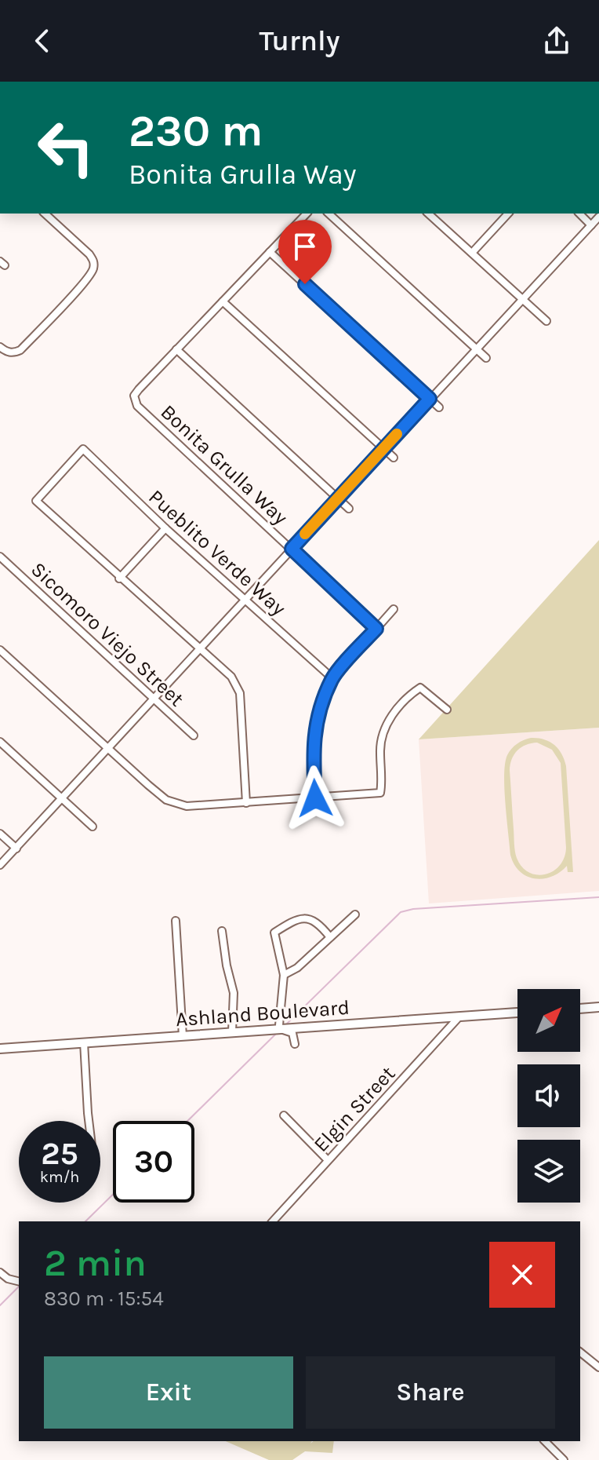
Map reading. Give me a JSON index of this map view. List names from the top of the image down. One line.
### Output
{"streets":{"street":["Bonita Grulla Way","Pueblito Verde Way","Sicomoro Viejo Street","Ashland Boulevard","Elgin Street"]},"crossings":[["Ashland Boulevard","Elgin Street"]],"north":"top right","page":{"header":"Turnly","turn":["230 m","Bonita Grulla Way"],"speed":"25 km/h","limit":"30","heading":["2 min","830 m · 15:54"],"buttons":["Exit","Share"]}}
